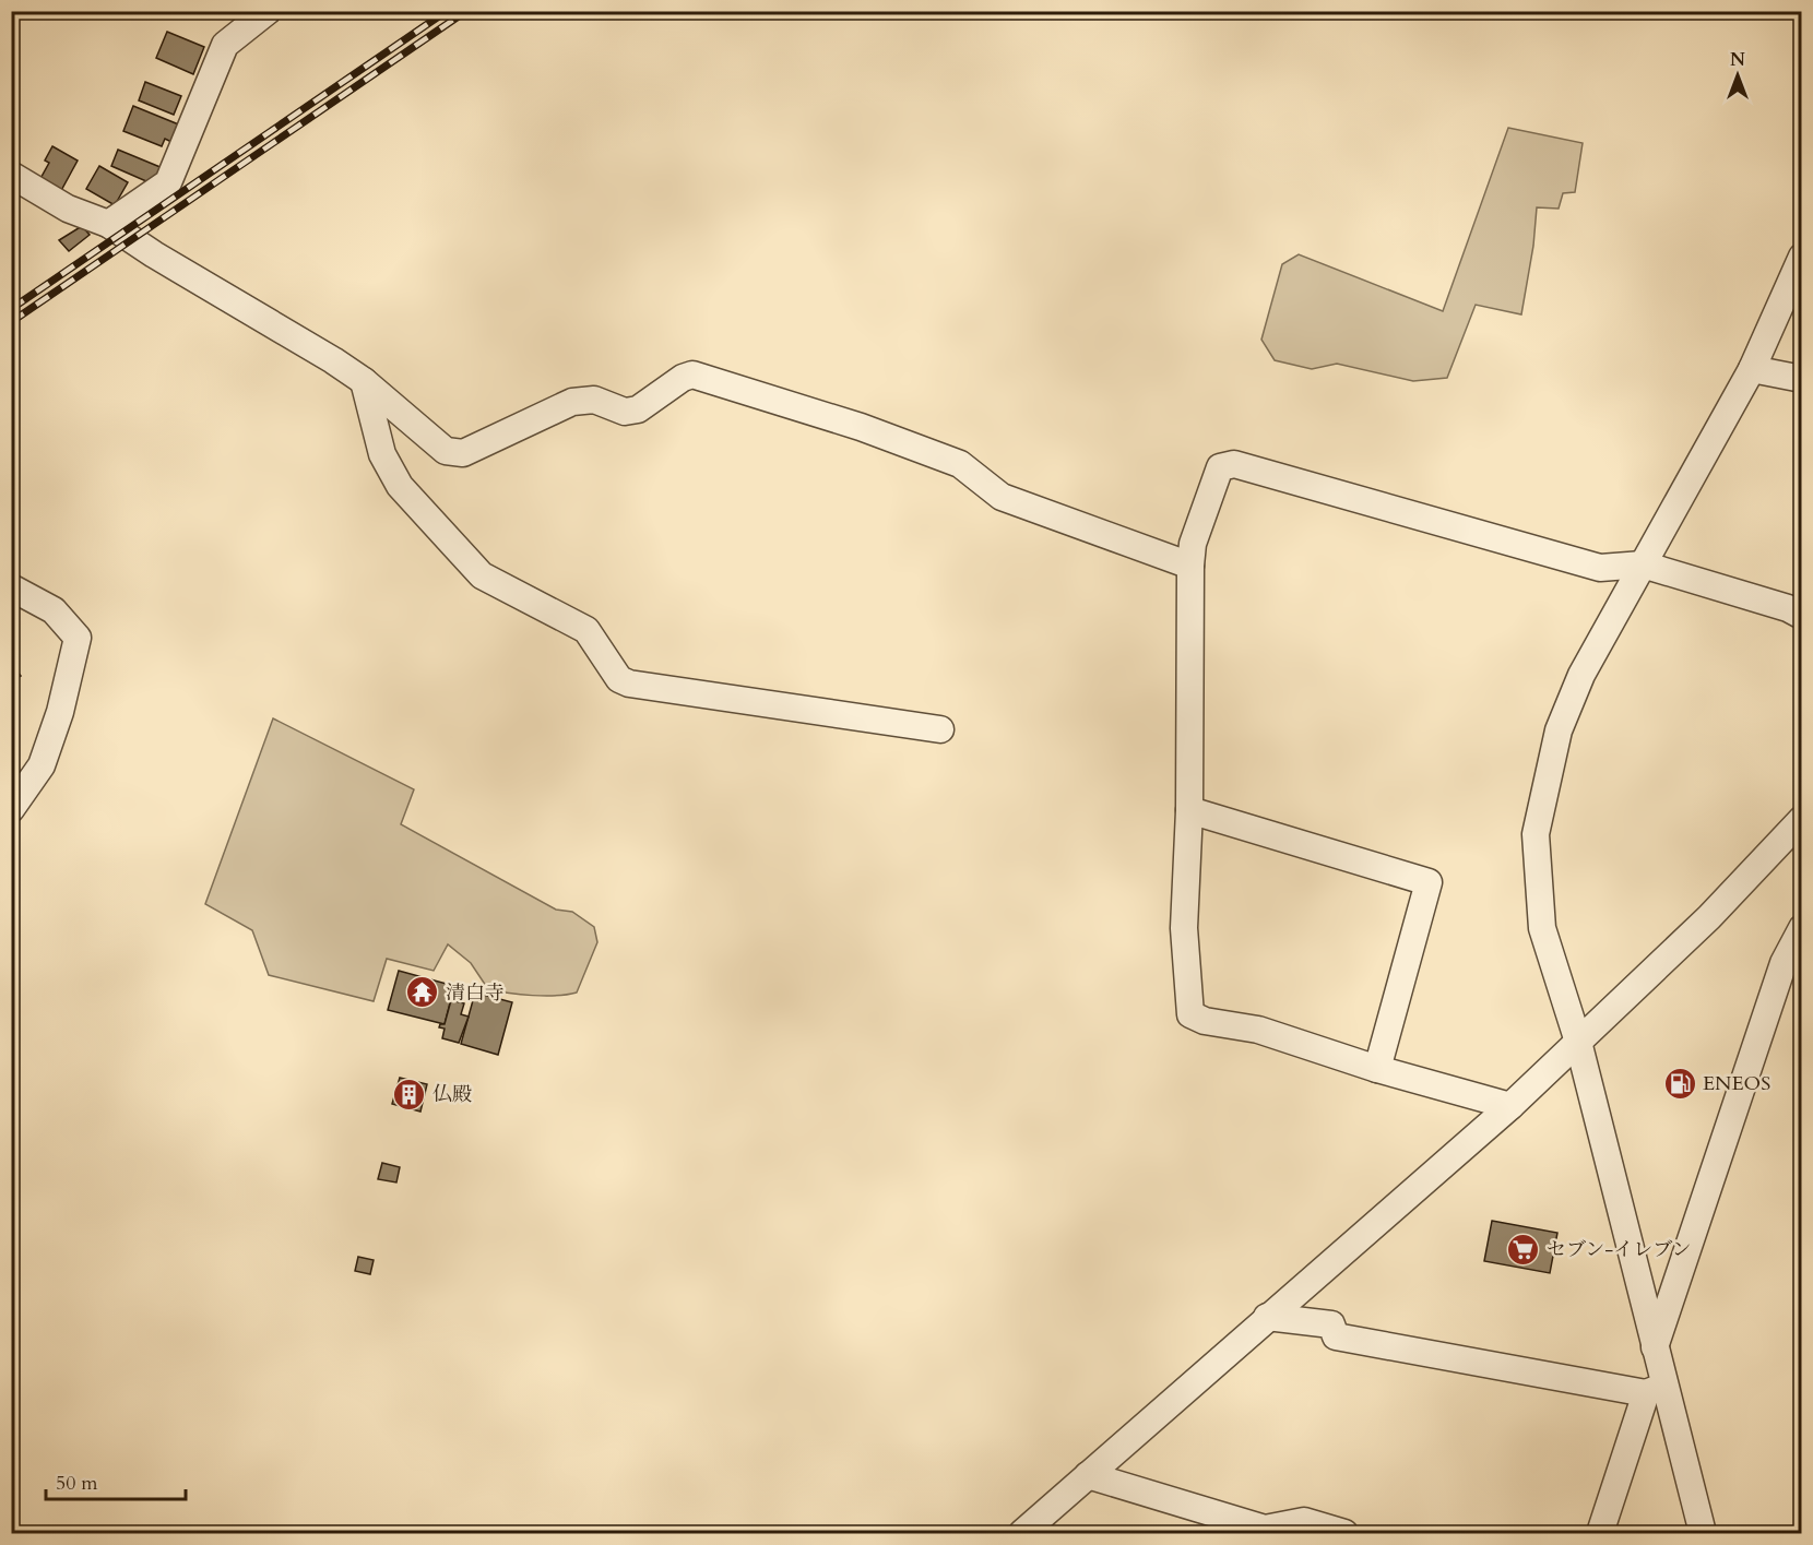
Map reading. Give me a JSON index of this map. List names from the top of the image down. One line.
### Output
{"places":{"temple":["清白寺"],"fuel station":["ENEOS"],"building":["仏殿"],"supermarket":["セブン-イレブン"]},"scale_bar":"50 m","north":"top"}
